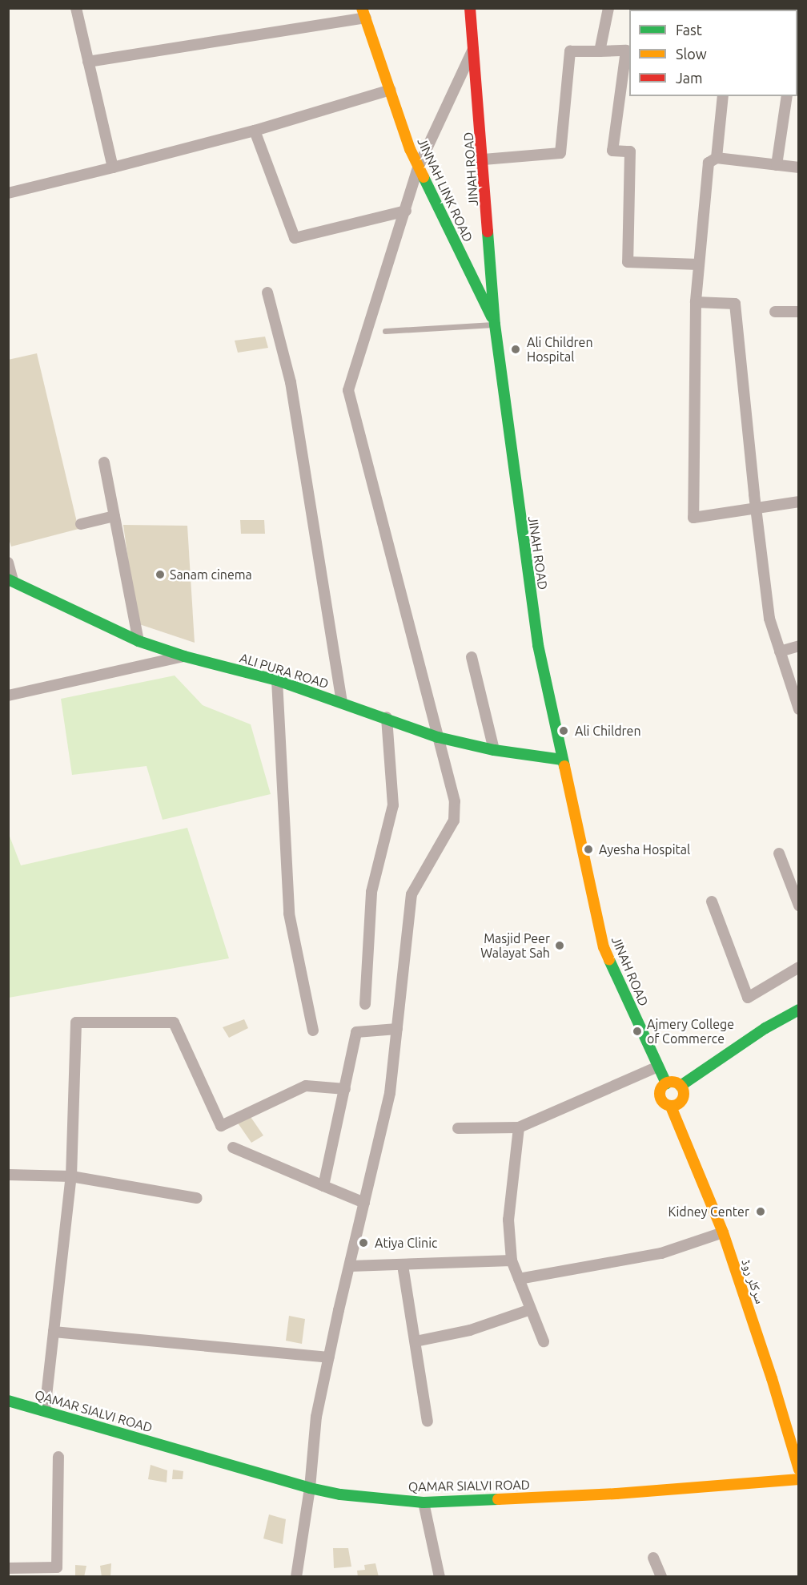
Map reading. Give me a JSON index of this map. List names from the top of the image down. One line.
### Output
{"streets":{"street":["JINAH ROAD","JINNAH LINK ROAD","ALI PURA ROAD","سرکلر روڈ","QAMAR SIALVI ROAD"]},"crossings":[["JINAH ROAD","JINNAH LINK ROAD"],["JINAH ROAD","ALI PURA ROAD"],["JINAH ROAD","سرکلر روڈ"]],"places":["Ali Children Hospital","Sanam cinema","Ali Children","Ayesha Hospital","Masjid Peer Walayat Sah","Ajmery College of Commerce","Kidney Center","Atiya Clinic"],"legend":["Fast","Slow","Jam"]}
